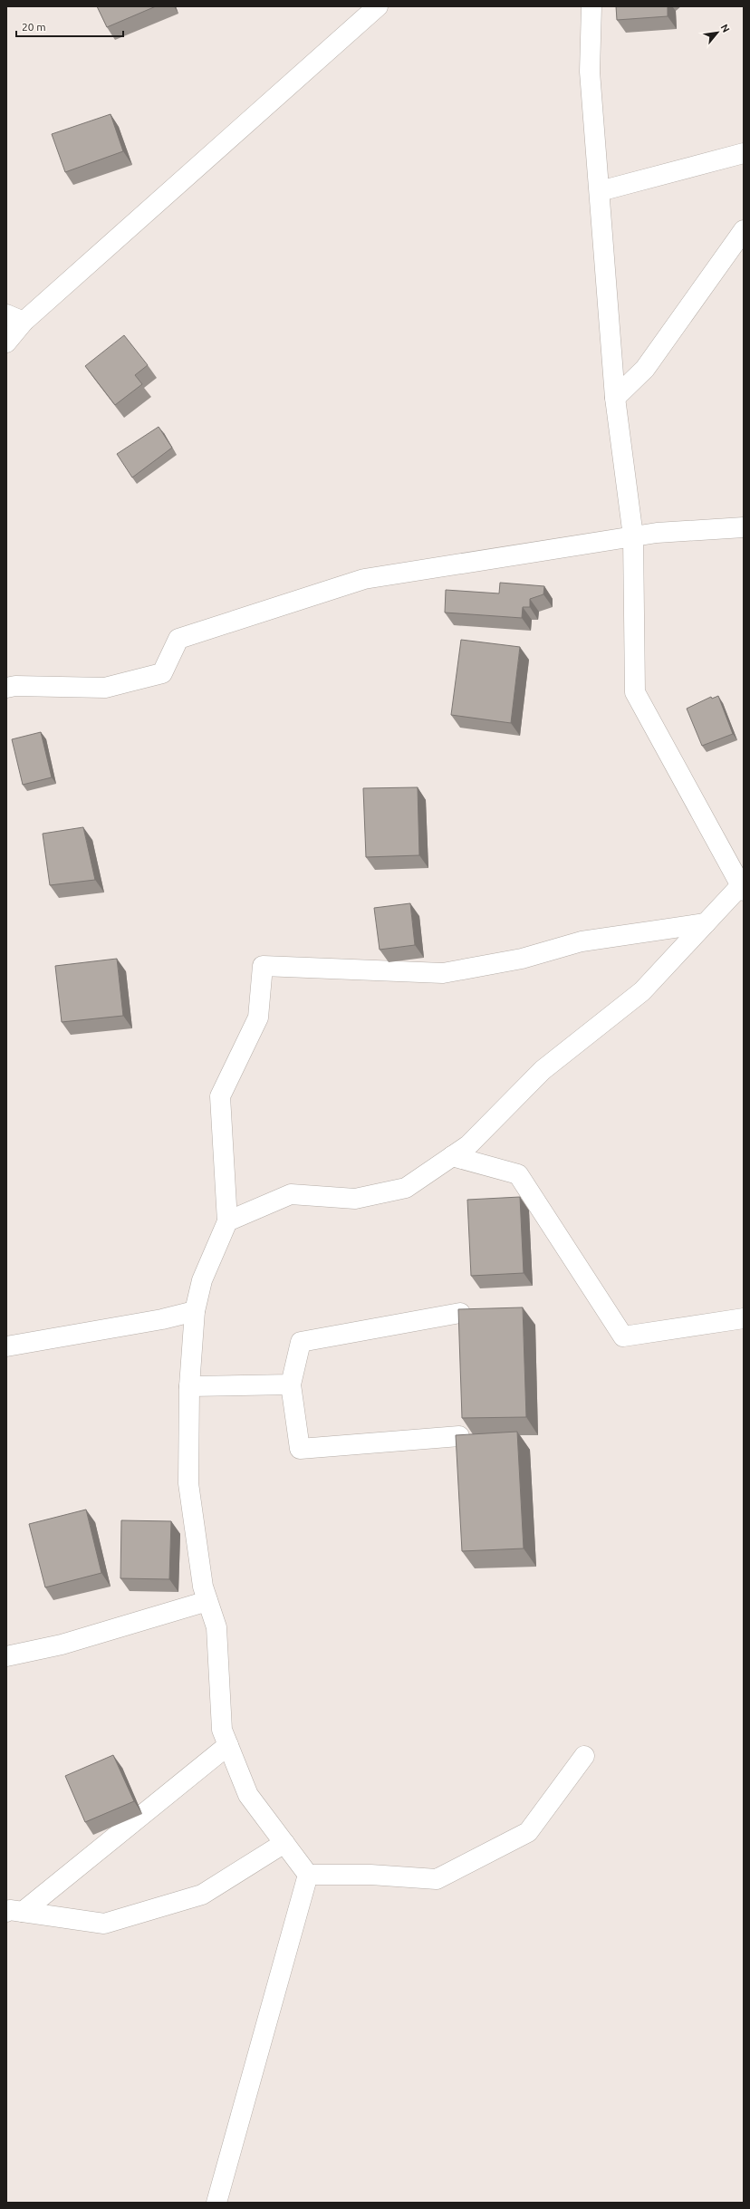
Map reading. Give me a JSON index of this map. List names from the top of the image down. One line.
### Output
{"scale_bar":"20 m","north":"top right"}
